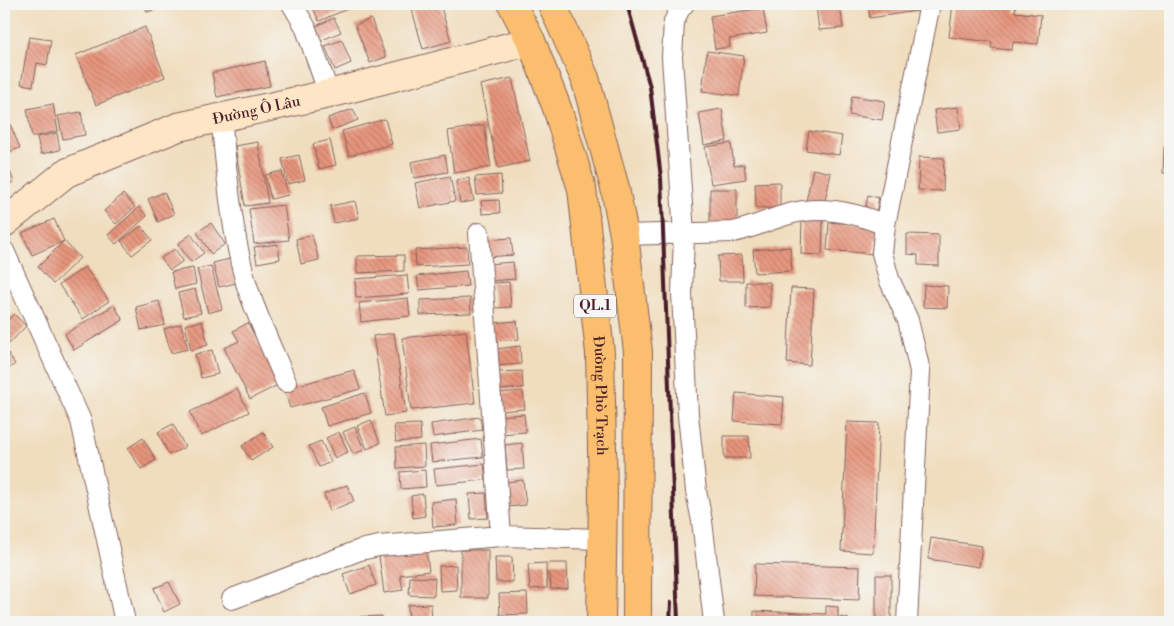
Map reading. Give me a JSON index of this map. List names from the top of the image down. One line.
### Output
{"streets":{"highway":["QL.1","Đường Phò Trạch"],"main road":["Đường Ô Lâu"]},"crossings":[["Đường Ô Lâu","Đường Phò Trạch"]]}
